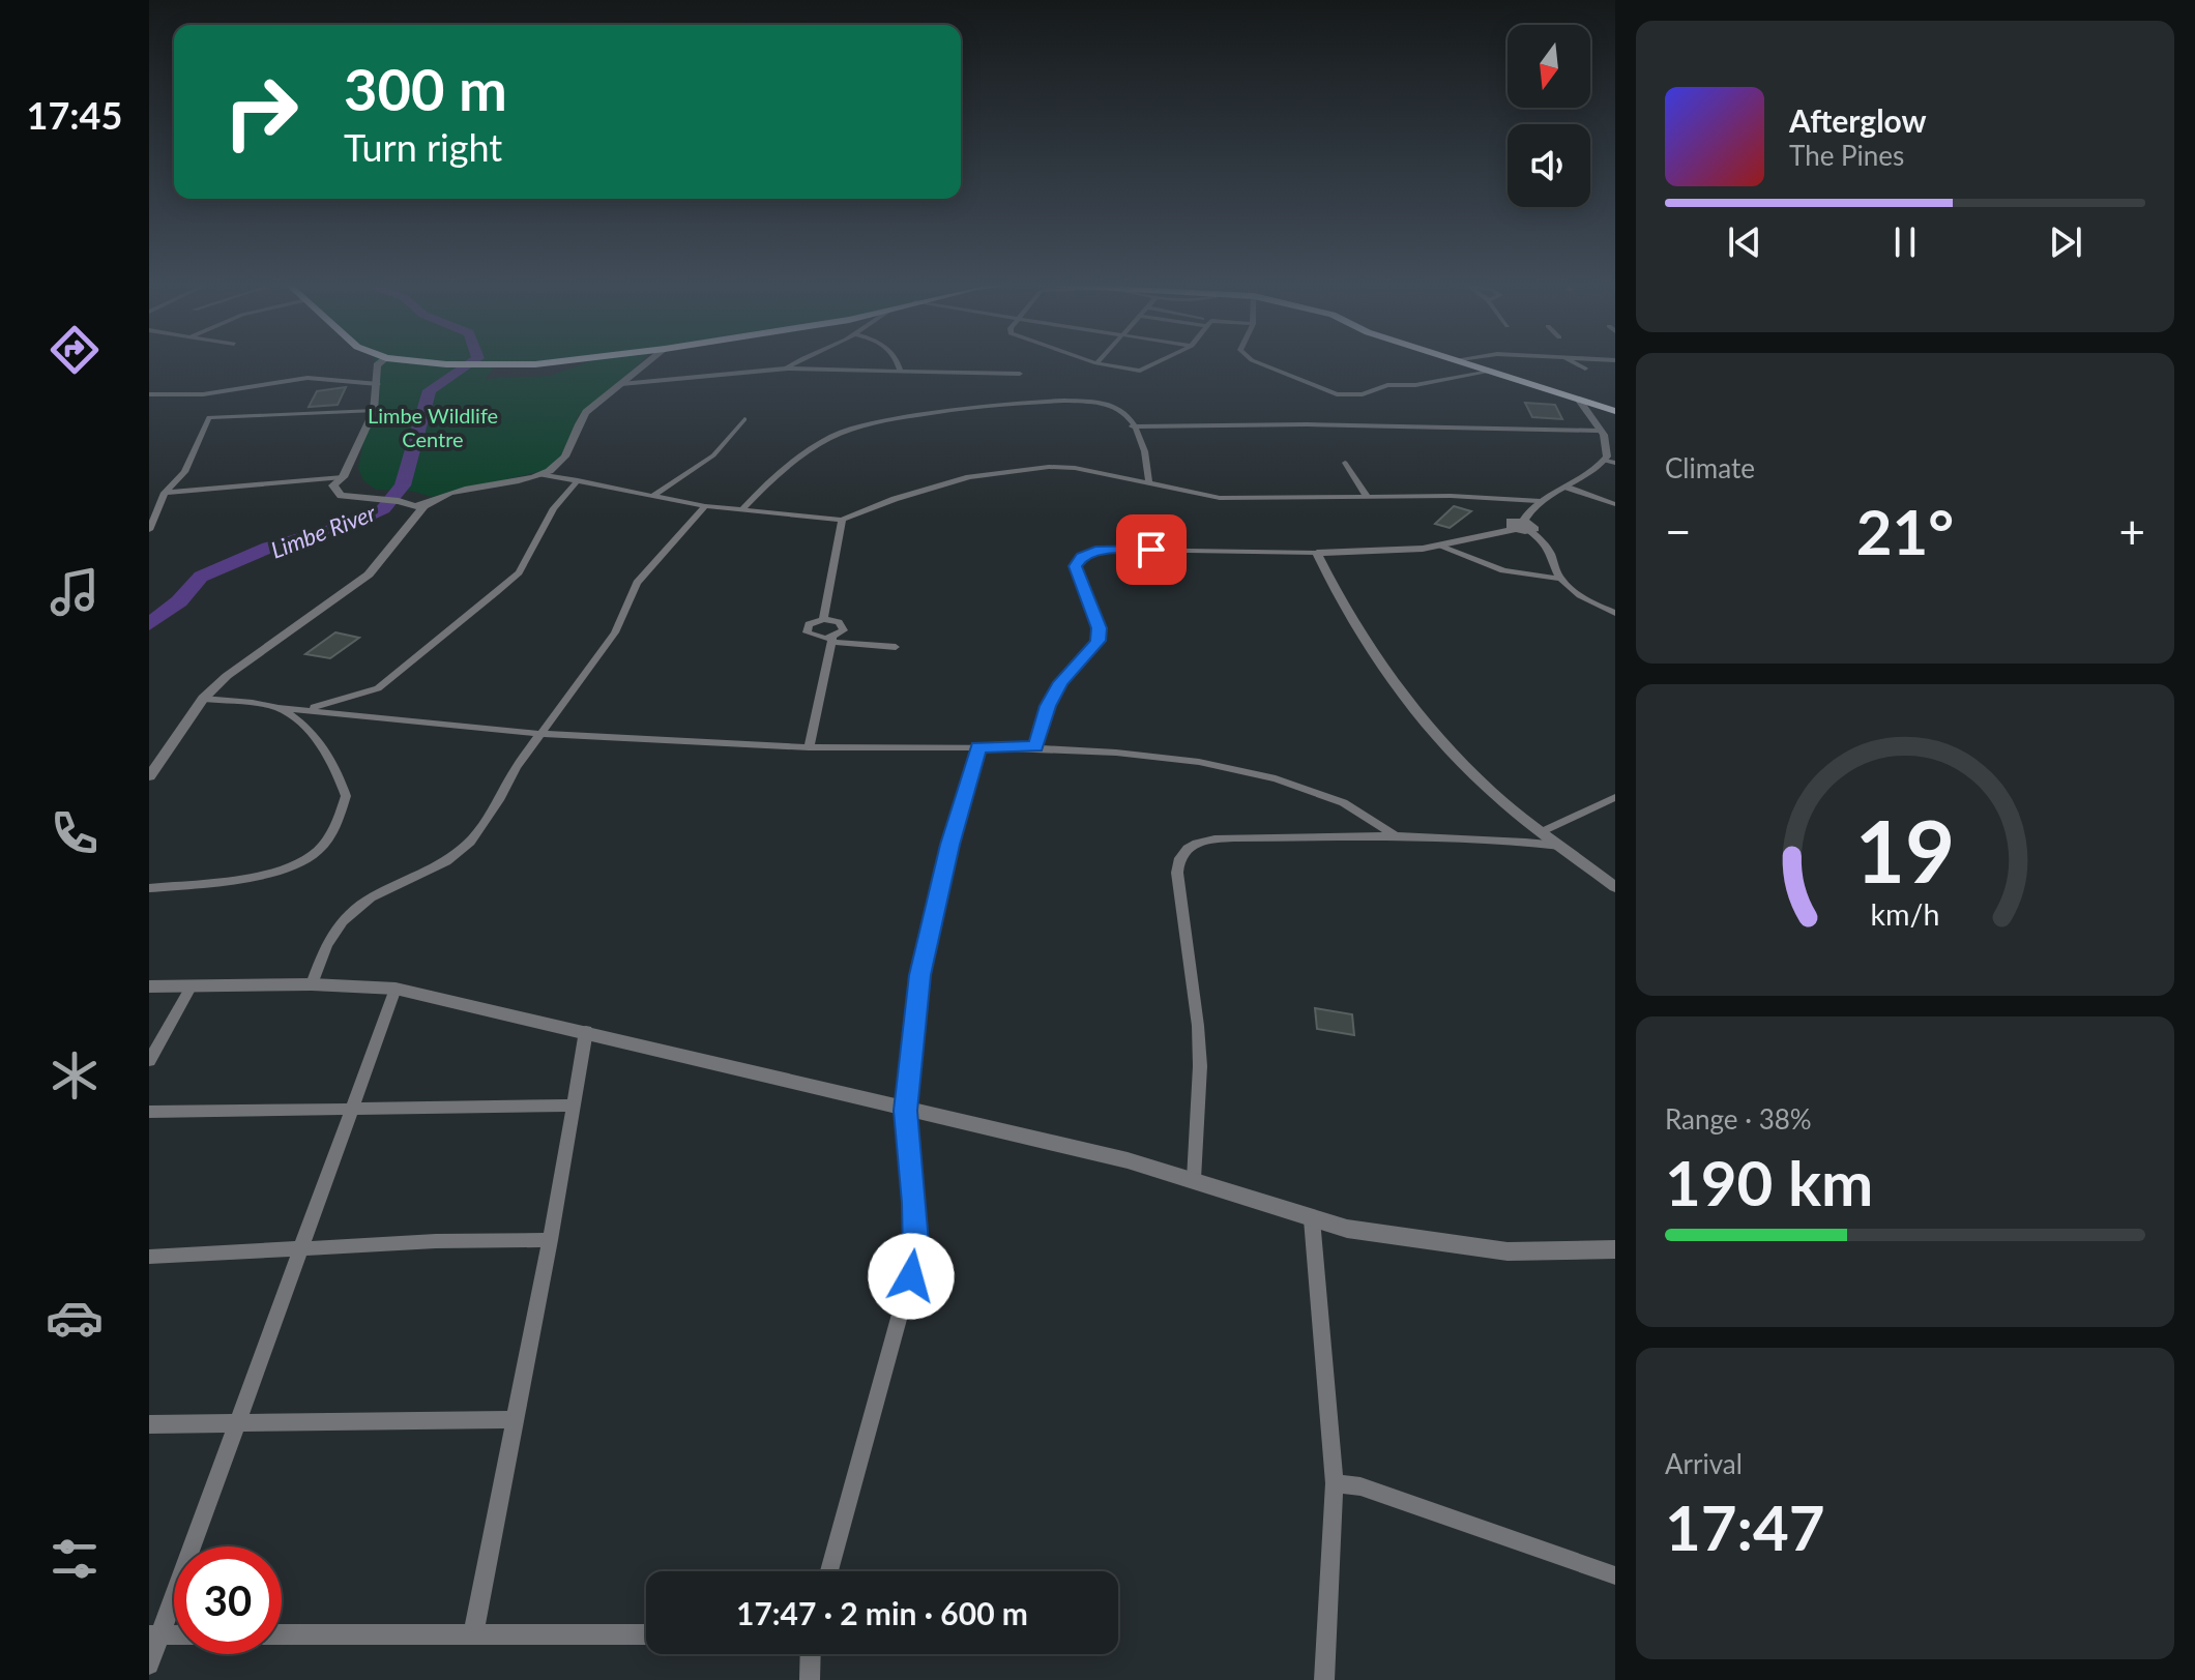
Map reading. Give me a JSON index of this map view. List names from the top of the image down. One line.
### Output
{"water":["Limbe River"],"parks":["Limbe Wildlife Centre"],"north":"bottom","page":{"tabs":"17:45","turn":["300 m","Turn right"],"song":["Afterglow","The Pines"],"tile":["Climate",["Range · 38%","190 km"],["Arrival","17:47"]],"heat":["−","21°","+"],"limit":"30","trip":"17:47 · 2 min · 600 m","gauge":["19","km/h"]}}
